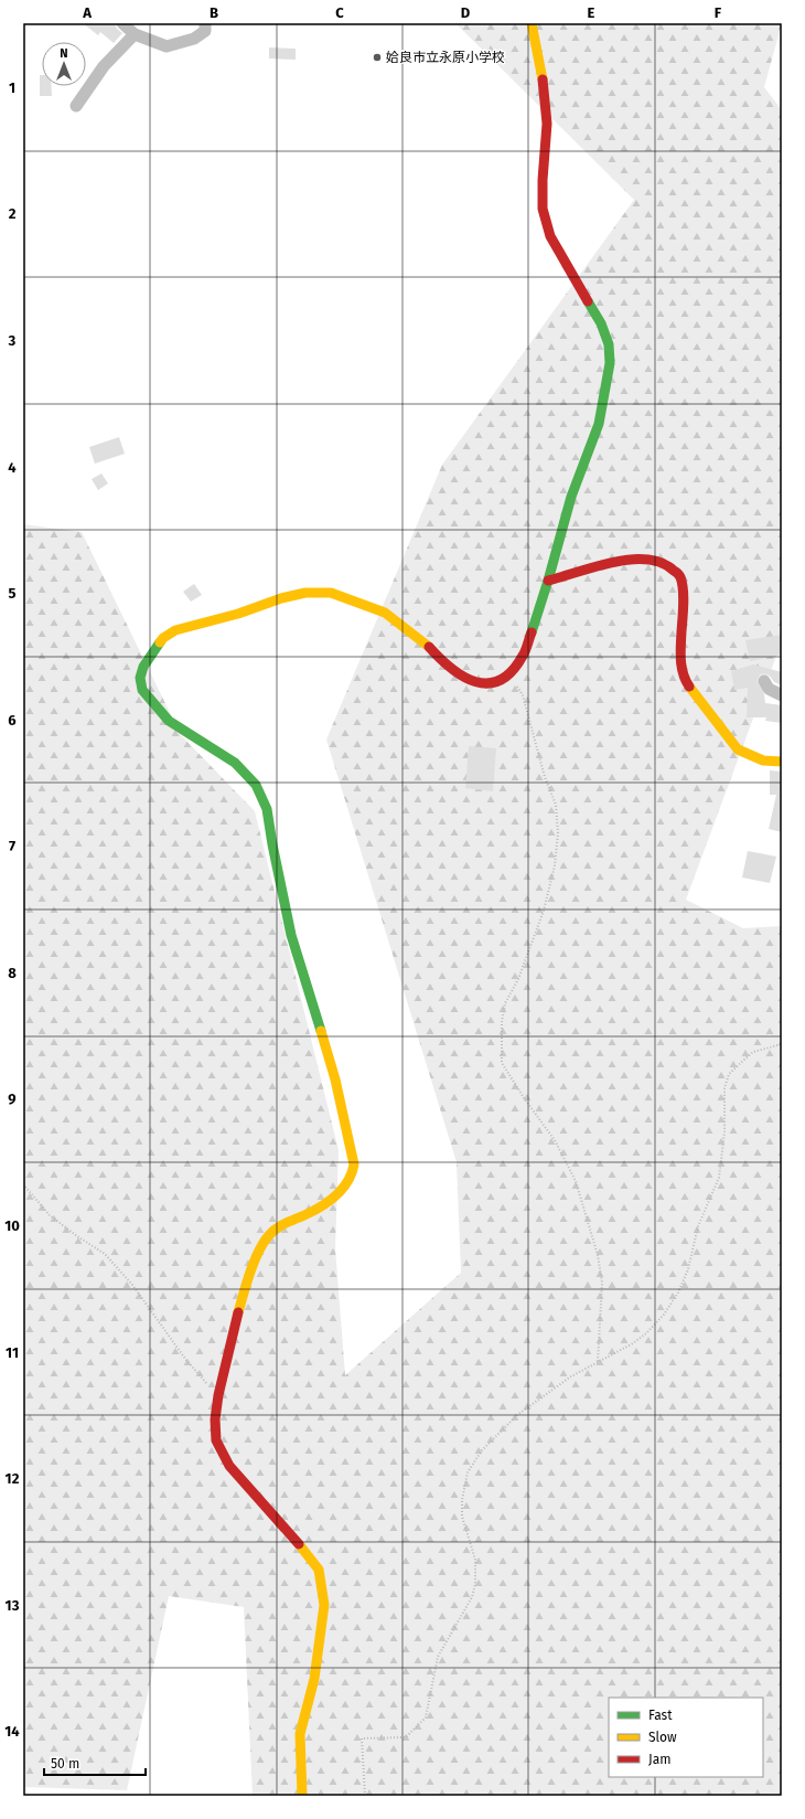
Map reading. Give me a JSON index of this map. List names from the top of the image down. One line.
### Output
{"places":["姶良市立永原小学校"],"legend":["Fast","Slow","Jam"],"scale_bar":"50 m","north":"top","grid":{"columns":["A","B","C","D","E","F"],"rows":["1","2","3","4","5","6","7","8","9","10","11","12","13","14"]}}
